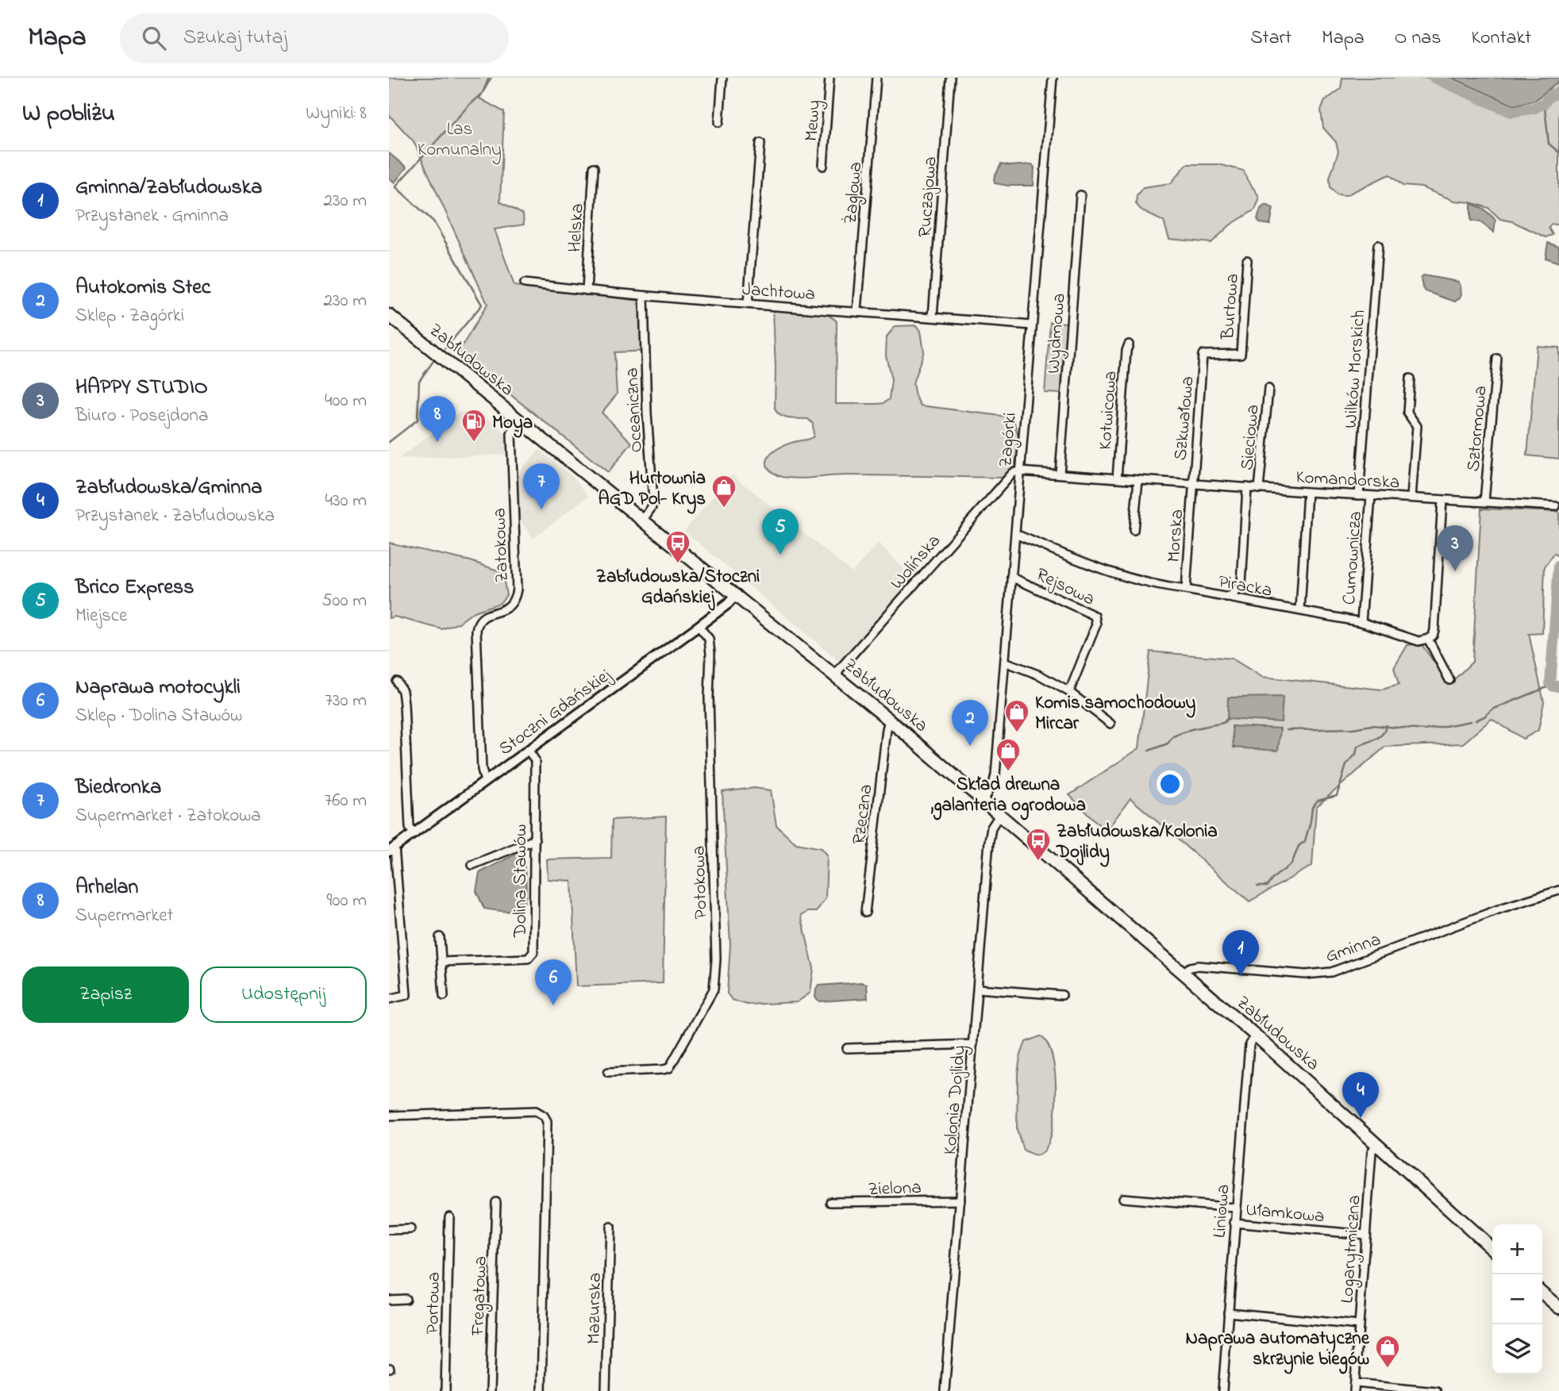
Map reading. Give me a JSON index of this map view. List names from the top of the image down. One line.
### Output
{"streets":{"highway":["Zabłudowska"],"street":["Mewy","Żaglowa","Ruczajowa","Helska","Jachtowa","Burtowa","Wydmowa","Wilków Morskich","Oceaniczna","Kotwicowa","Szkwałowa","Sztormowa","Sieciowa","Zagórki","Komandorska","Morska","Zatokowa","Cumownicza","Wolińska","Piracka","Rejsowa","Stoczni Gdańskiej","Rzeczna","Dolina Stawów","Potokowa","Gminna","Kolonia Dojlidy","Zielona","Liniowa","Ułamkowa","Logarytmiczna","Fregatowa","Portowa","Mazurska"]},"crossings":[["Żaglowa","Jachtowa"],["Ruczajowa","Jachtowa"],["Helska","Jachtowa"],["Jachtowa","Oceaniczna"],["Jachtowa","Zagórki"],["Burtowa","Szkwałowa"],["Wydmowa","Komandorska"],["Zabłudowska","Oceaniczna"],["Zabłudowska","Zagórki"],["Zabłudowska","Zatokowa"],["Zabłudowska","Wolińska"],["Zabłudowska","Stoczni Gdańskiej"],["Zabłudowska","Rzeczna"],["Zabłudowska","Gminna"],["Zabłudowska","Kolonia Dojlidy"],["Zabłudowska","Liniowa"],["Zabłudowska","Logarytmiczna"],["Wilków Morskich","Komandorska"],["Kotwicowa","Komandorska"],["Szkwałowa","Komandorska"],["Szkwałowa","Morska"],["Sztormowa","Komandorska"],["Sieciowa","Komandorska"],["Zagórki","Komandorska"],["Zagórki","Wolińska"],["Zagórki","Piracka"],["Zagórki","Rejsowa"],["Komandorska","Morska"],["Komandorska","Cumownicza"],["Komandorska","Wolińska"],["Morska","Piracka"],["Zatokowa","Stoczni Gdańskiej"],["Cumownicza","Piracka"],["Stoczni Gdańskiej","Dolina Stawów"],["Stoczni Gdańskiej","Potokowa"],["Kolonia Dojlidy","Zielona"],["Liniowa","Ułamkowa"],["Ułamkowa","Logarytmiczna"]],"parks":["Las Komunalny"],"places":{"fuel station":["Moya"],"shop":["Hurtownia AGD Pol- Krys","Komis samochodowy Mircar","Skład drewna ,galanteria ogrodowa","Naprawa automatyczne skrzynie biegów"],"bus stop":["Zabłudowska/Stoczni Gdańskiej","Zabłudowska/Kolonia Dojlidy"]},"page":{"header":"Mapa","search":"Szukaj tutaj","nav":["Start","Mapa","O nas","Kontakt"],"heading":["W pobliżu","Wyniki: 8"],"list":[{"mark":"1","name":"Gminna/Zabłudowska","note":"Przystanek · Gminna","value":"230 m"},{"mark":"2","name":"Autokomis Stec","note":"Sklep · Zagórki","value":"230 m"},{"mark":"3","name":"HAPPY STUDIO","note":"Biuro · Posejdona","value":"400 m"},{"mark":"4","name":"Zabłudowska/Gminna","note":"Przystanek · Zabłudowska","value":"430 m"},{"mark":"5","name":"Brico Express","note":"Miejsce","value":"500 m"},{"mark":"6","name":"Naprawa motocykli","note":"Sklep · Dolina Stawów","value":"730 m"},{"mark":"7","name":"Biedronka","note":"Supermarket · Zatokowa","value":"760 m"},{"mark":"8","name":"Arhelan","note":"Supermarket","value":"900 m"}],"pins":["8","7","5","3","2","1","6","4"],"buttons":["Zapisz","Udostępnij"],"map_buttons":["+","−"]}}
